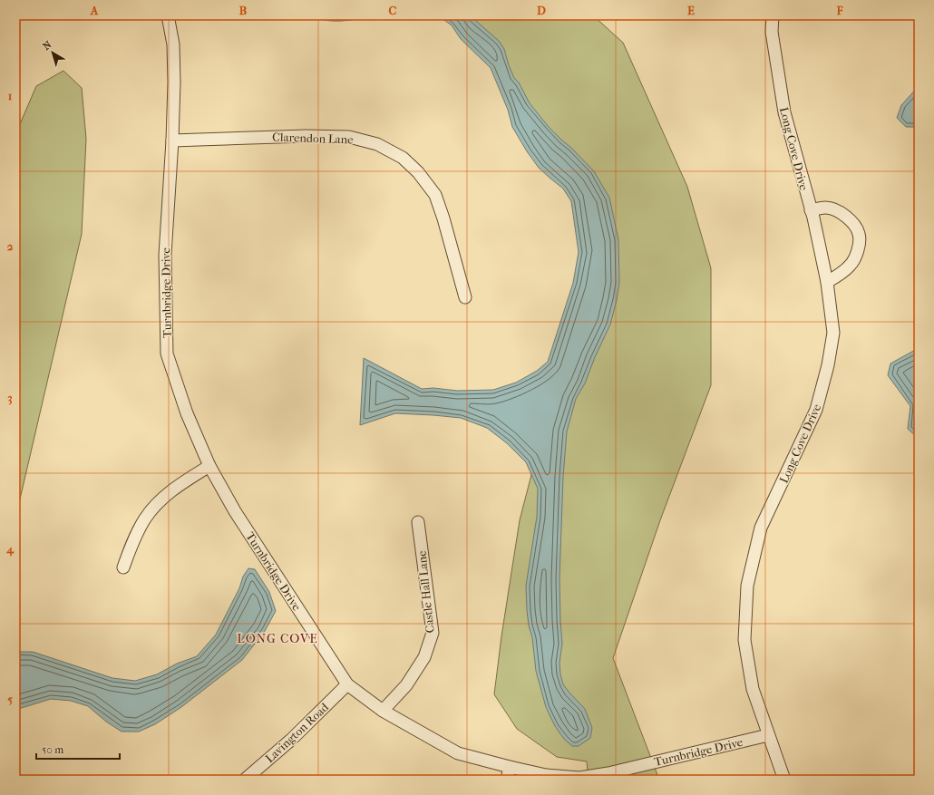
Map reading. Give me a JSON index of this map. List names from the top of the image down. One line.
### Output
{"streets":{"street":["Clarendon Lane","Long Cove Drive","Turnbridge Drive","Castle Hall Lane","Lavington Road"]},"crossings":[["Clarendon Lane","Turnbridge Drive"],["Long Cove Drive","Turnbridge Drive"],["Turnbridge Drive","Castle Hall Lane"],["Turnbridge Drive","Lavington Road"]],"districts":["LONG COVE"],"scale_bar":"50 m","north":"top left","grid":{"columns":["A","B","C","D","E","F"],"rows":["1","2","3","4","5"]}}
